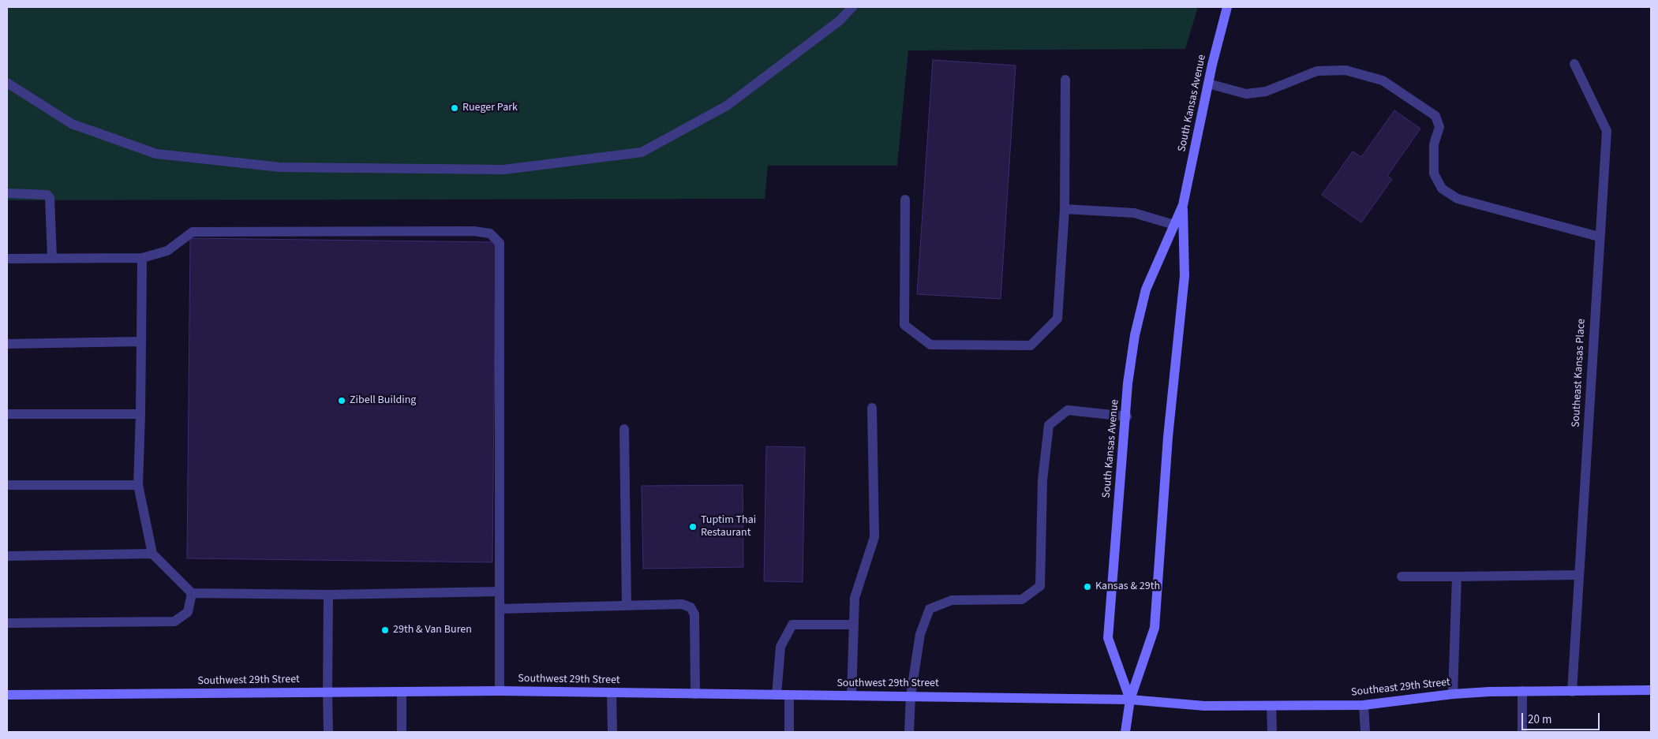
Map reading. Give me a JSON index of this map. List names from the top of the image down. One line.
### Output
{"streets":{"main road":["South Kansas Avenue","Southwest 29th Street","Southeast 29th Street"],"street":["Southeast Kansas Place"]},"crossings":[["South Kansas Avenue","Southwest 29th Street"],["South Kansas Avenue","Southeast 29th Street"],["Southeast Kansas Place","Southeast 29th Street"],["Southwest 29th Street","Southeast 29th Street"]],"places":["Rueger Park","Zibell Building","Tuptim Thai Restaurant","Kansas & 29th","29th & Van Buren"],"scale_bar":"20 m"}
